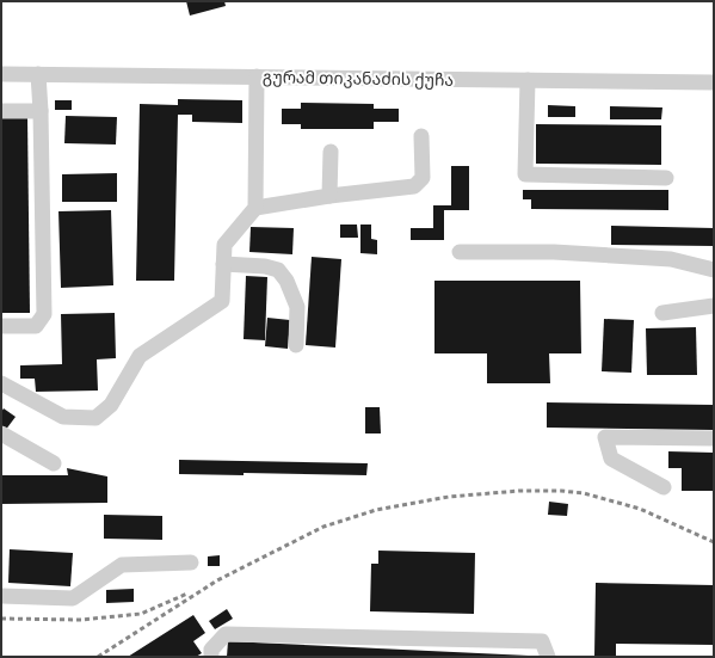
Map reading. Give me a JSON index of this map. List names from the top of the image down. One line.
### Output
{"streets":{"street":["გურამ თიკანაძის ქუჩა"]}}
